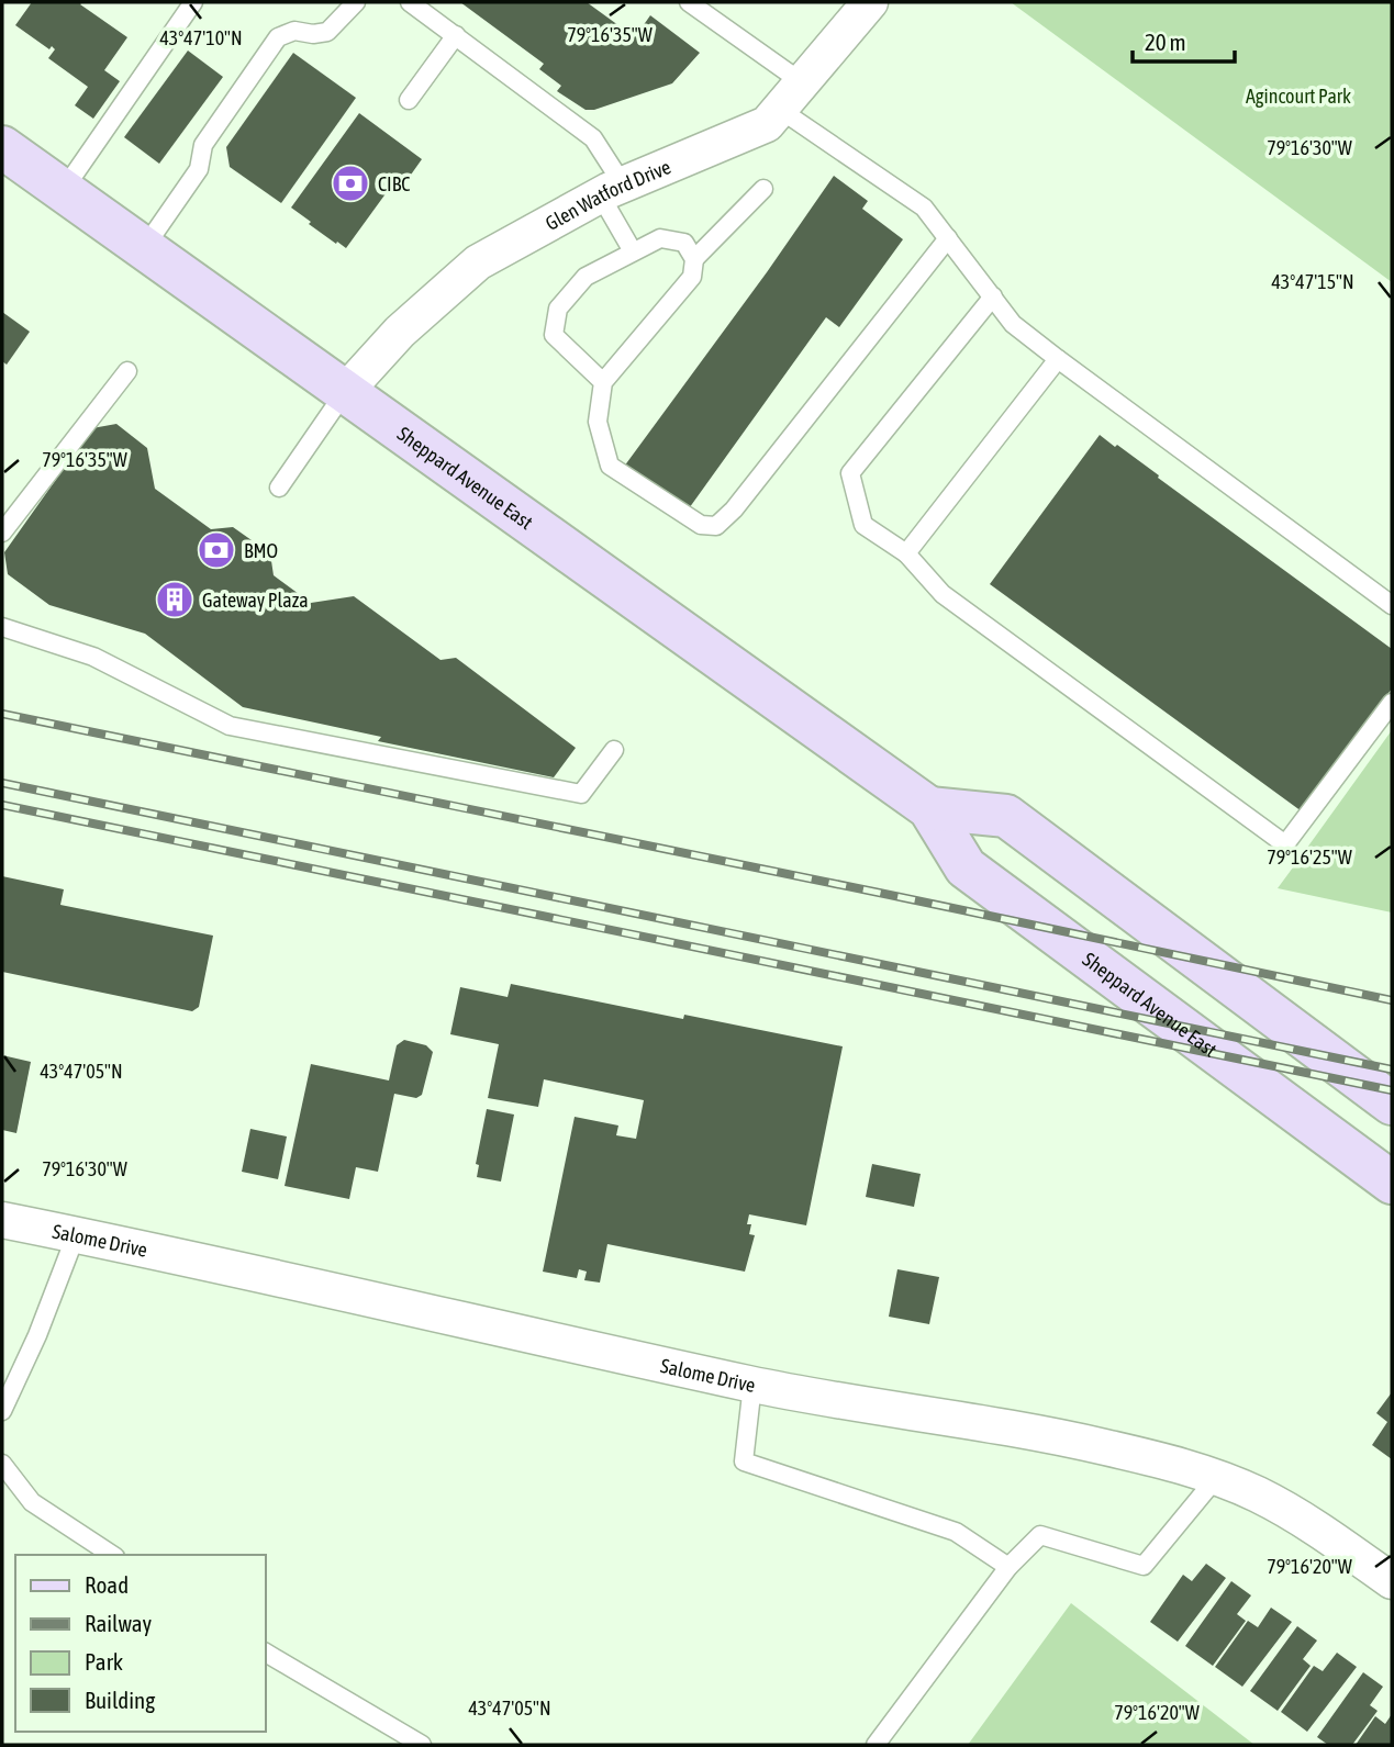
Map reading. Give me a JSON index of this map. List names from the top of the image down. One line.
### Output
{"streets":{"main road":["Sheppard Avenue East"],"street":["Glen Watford Drive","Salome Drive"]},"crossings":[["Glen Watford Drive","Sheppard Avenue East"]],"parks":["Agincourt Park"],"places":{"bank":["CIBC","BMO"],"building":["Gateway Plaza"]},"legend":["Road","Railway","Park","Building"],"scale_bar":"20 m","coordinates":["79°16'35\"W","43°47'10\"N","79°16'30\"W","43°47'15\"N","79°16'25\"W","43°47'05\"N","79°16'20\"W"]}
